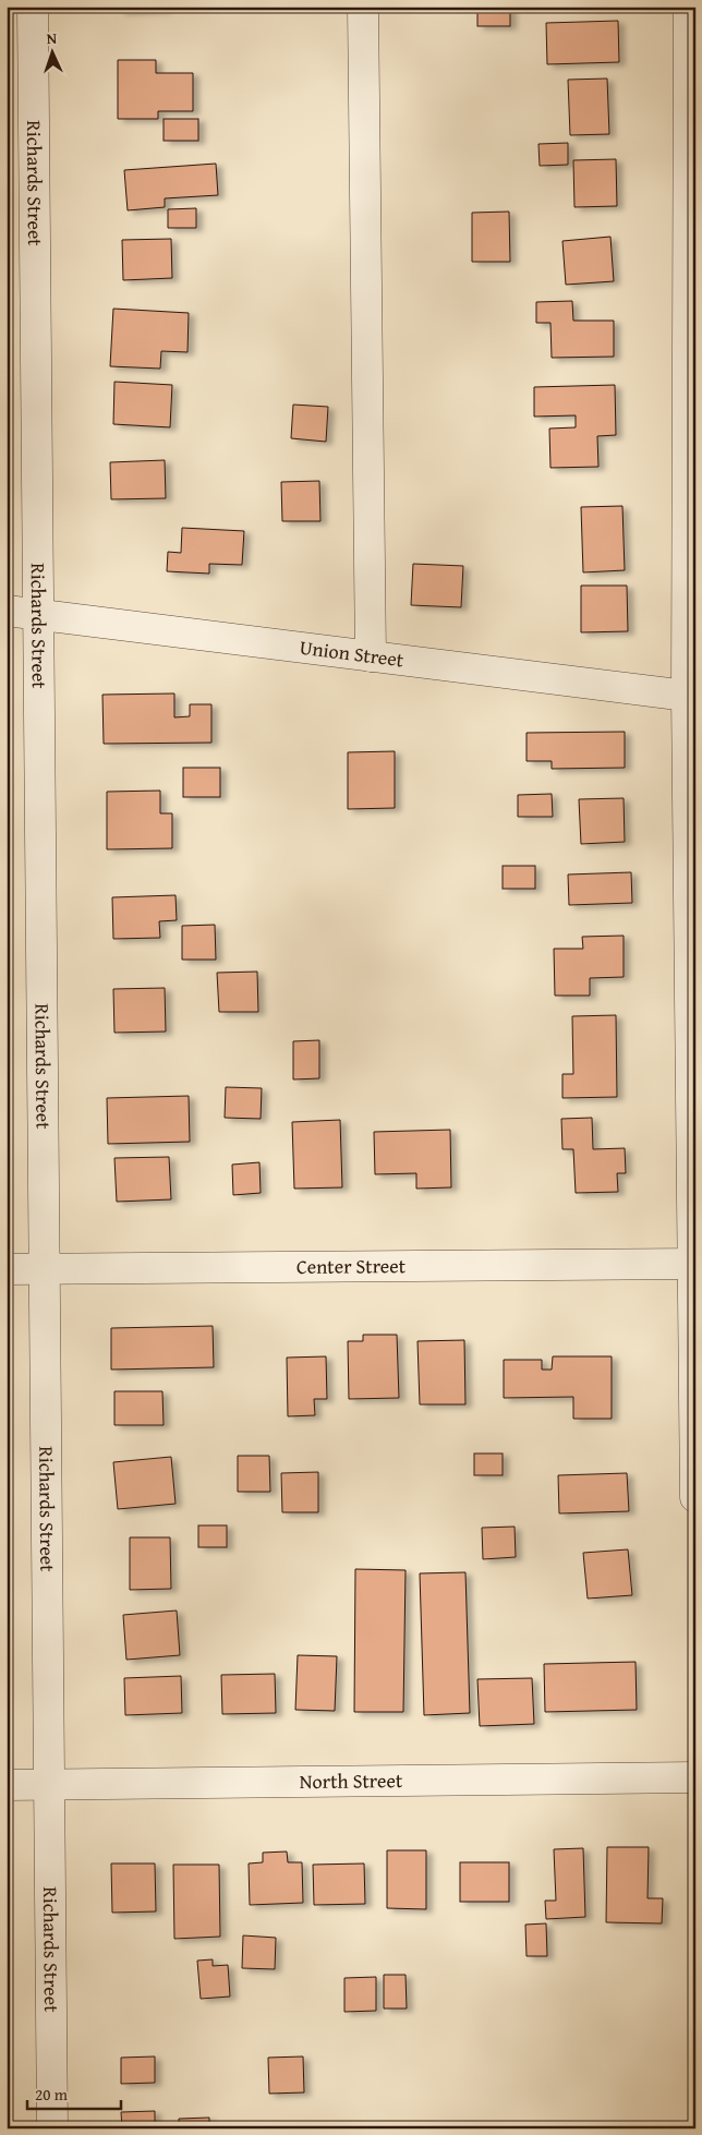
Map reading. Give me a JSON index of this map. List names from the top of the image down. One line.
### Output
{"streets":{"street":["Richards Street","Union Street","Center Street","North Street"]},"crossings":[["Richards Street","Union Street"],["Richards Street","Center Street"],["Richards Street","North Street"]],"scale_bar":"20 m","north":"top"}
